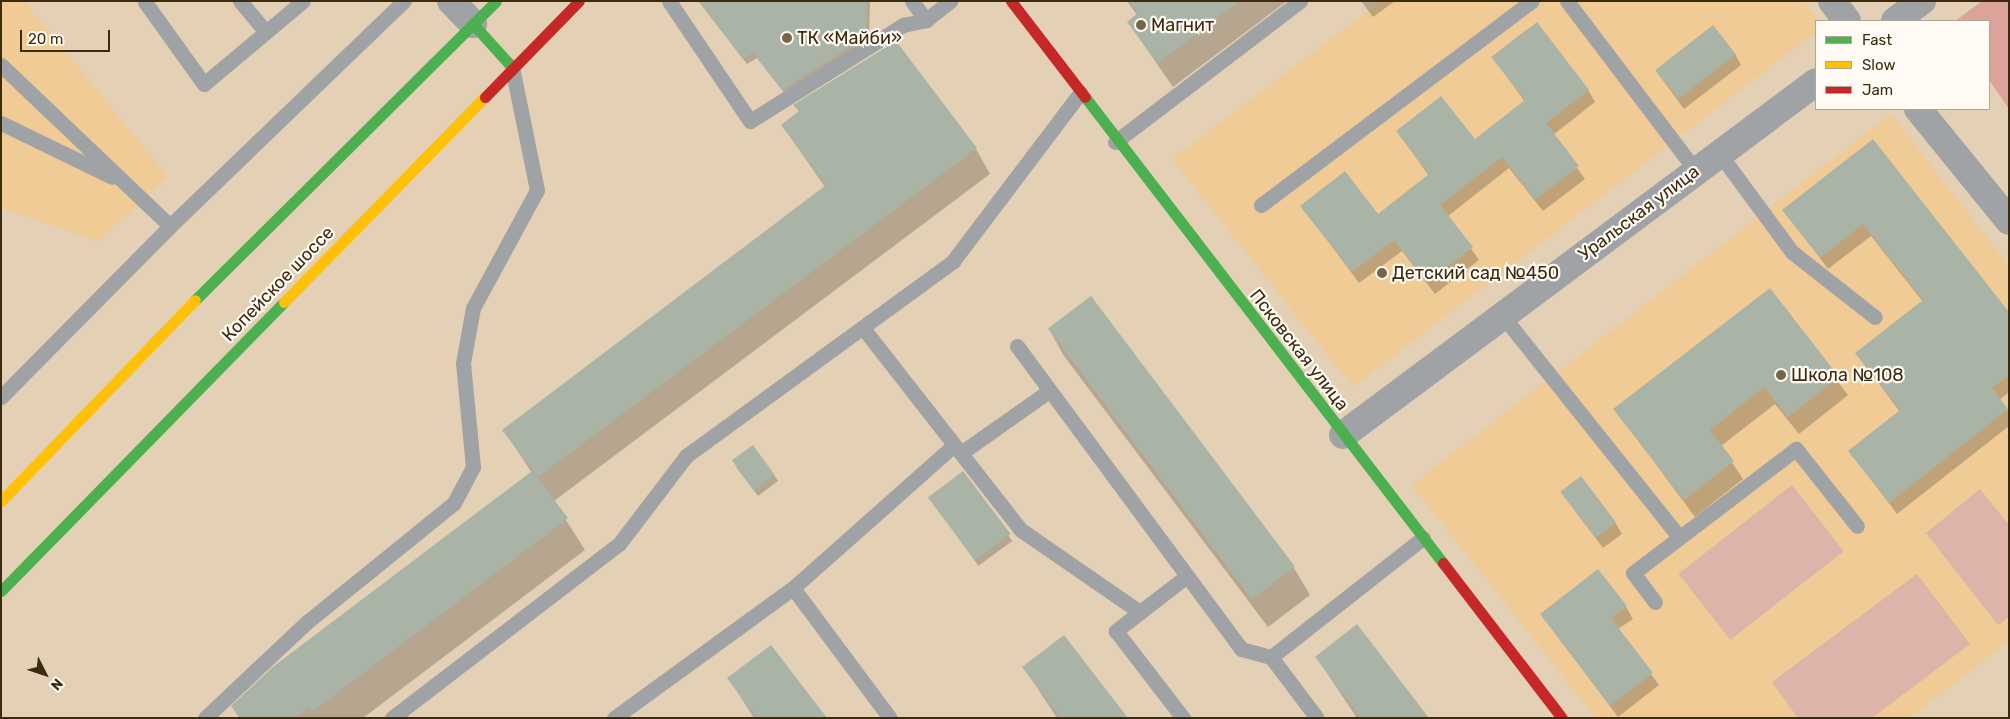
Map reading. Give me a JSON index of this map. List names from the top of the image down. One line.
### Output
{"streets":{"main road":["Копейское шоссе","Псковская улица"],"street":["Уральская улица"]},"crossings":[["Уральская улица","Псковская улица"]],"places":["Магнит","ТК «Майби»","Детский сад №450","Школа №108"],"legend":["Fast","Slow","Jam"],"scale_bar":"20 m","north":"bottom right"}
